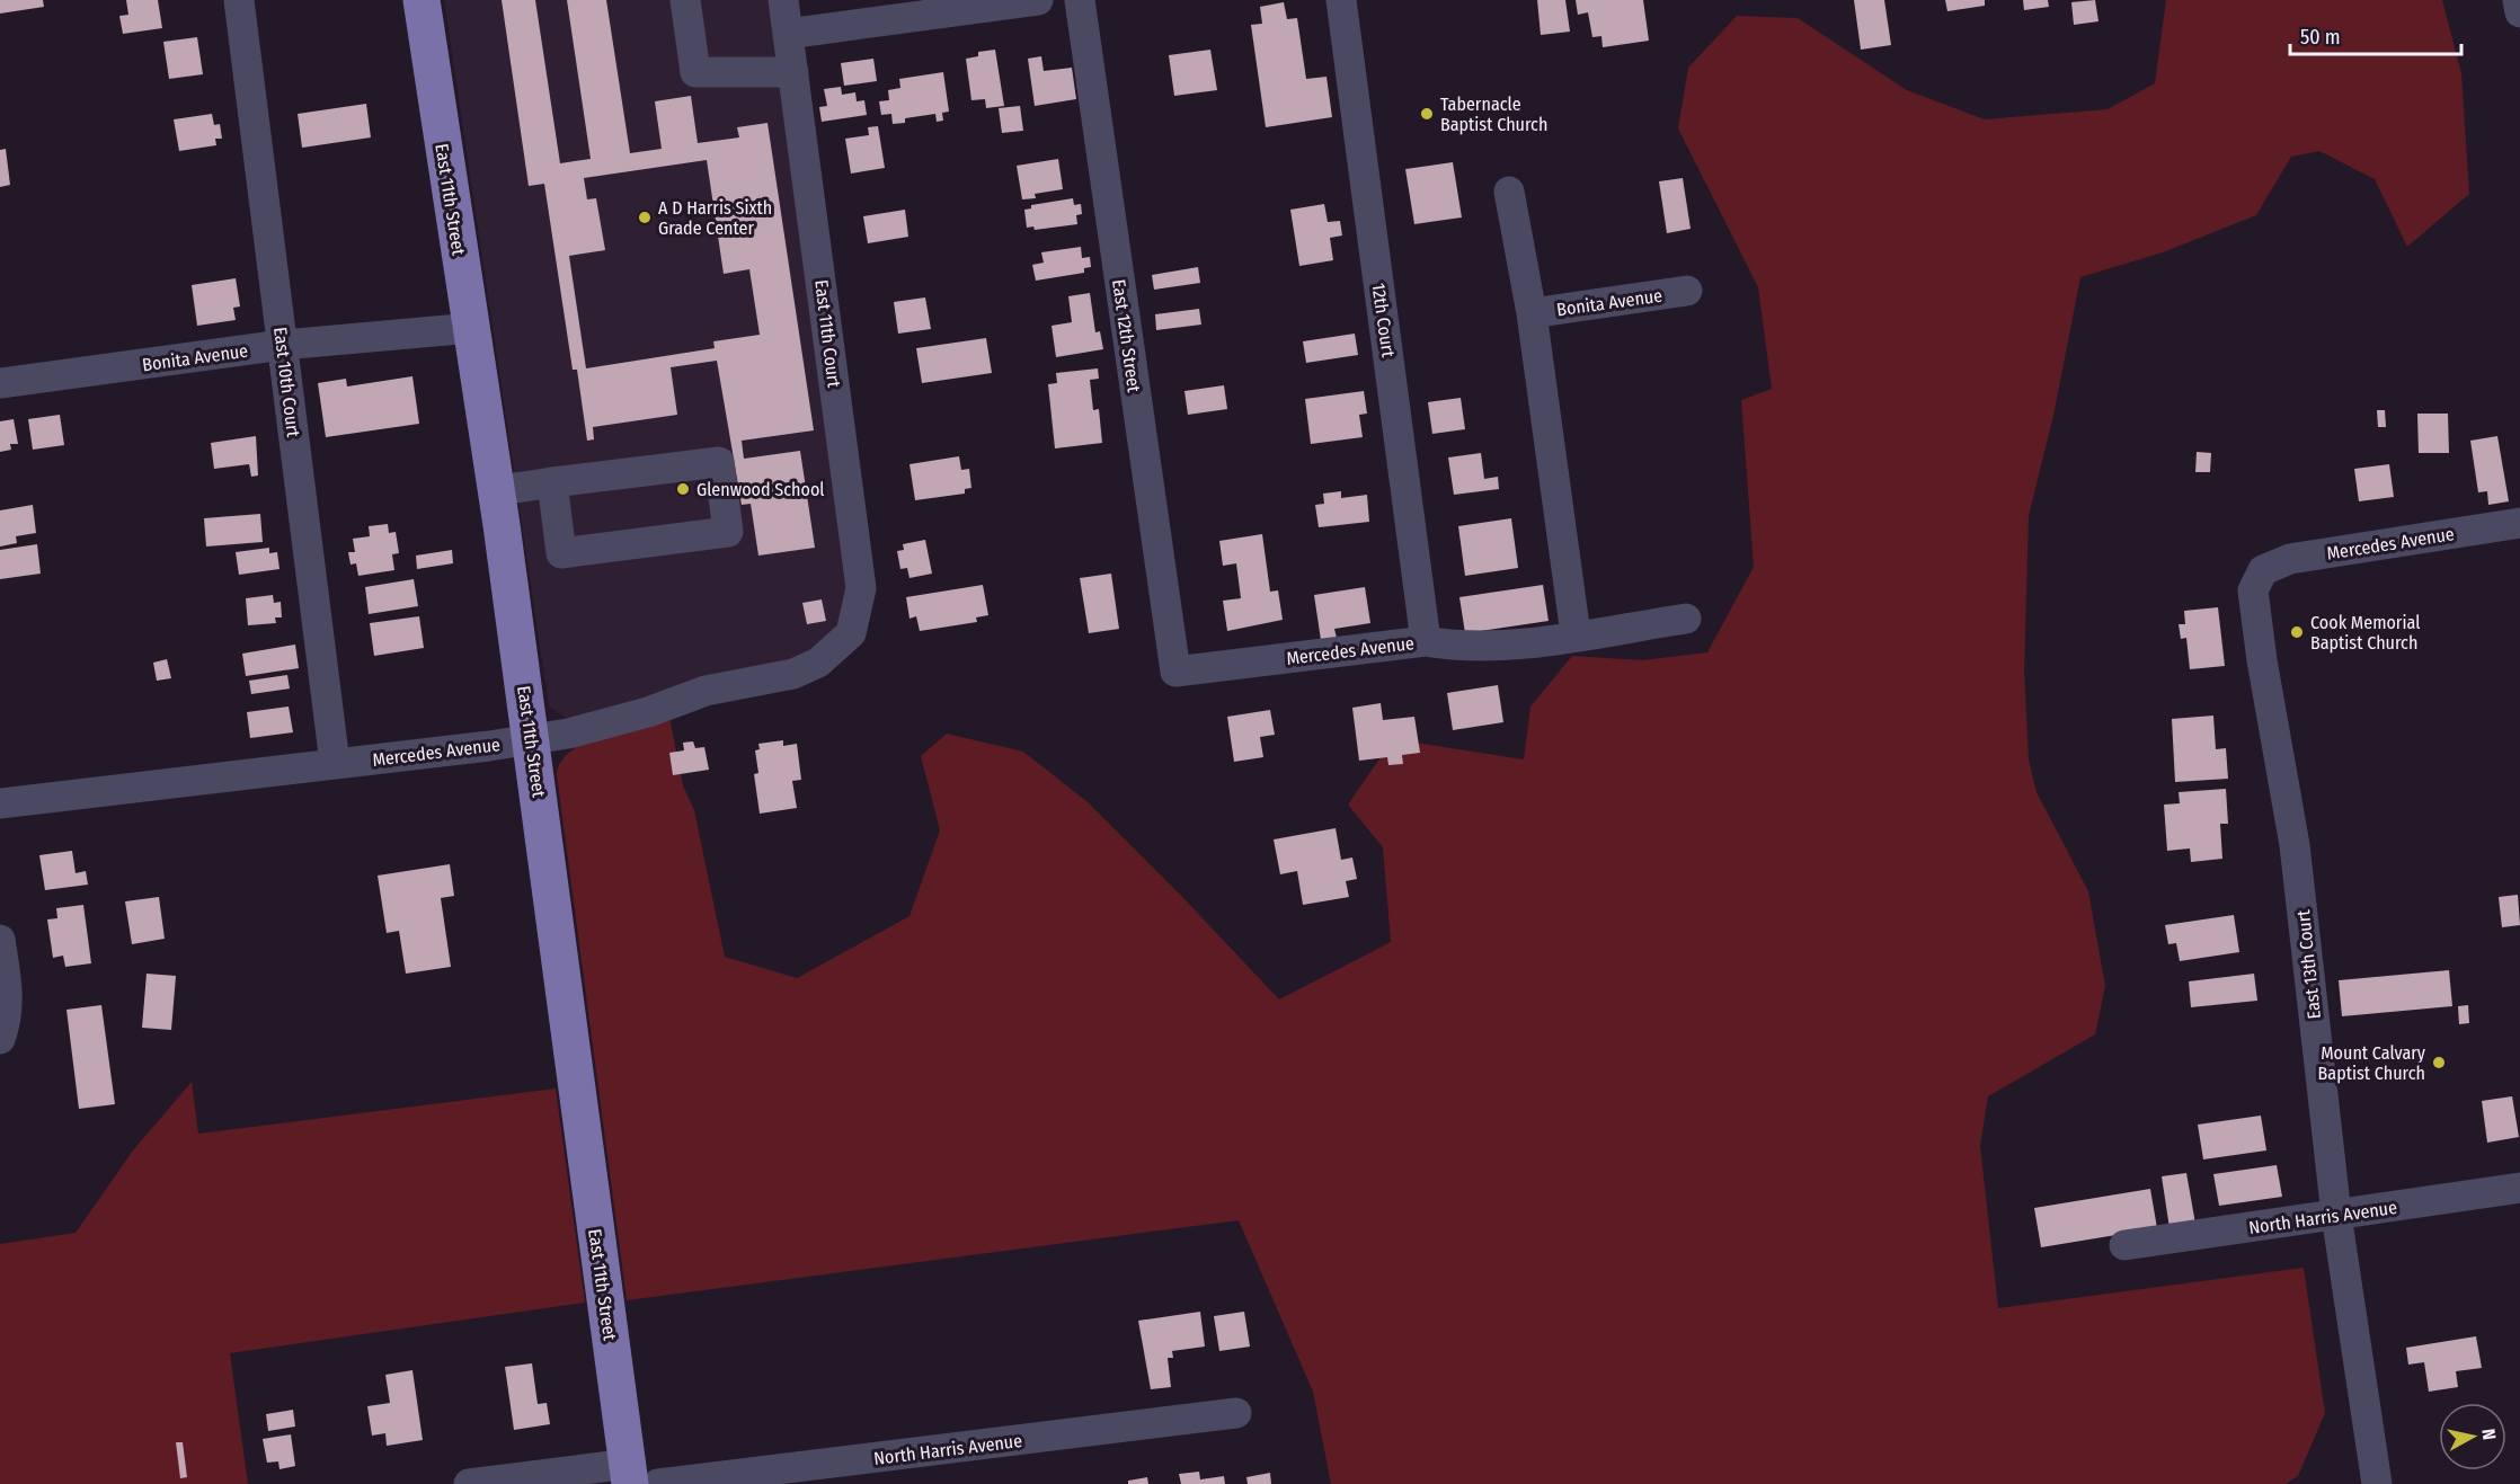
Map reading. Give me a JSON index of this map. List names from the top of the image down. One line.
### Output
{"streets":{"main road":["East 11th Street"],"street":["Bonita Avenue","12th Court","East 11th Court","East 12th Street","East 10th Court","Mercedes Avenue","East 13th Court","North Harris Avenue"]},"crossings":[["East 11th Street","Bonita Avenue"],["East 11th Street","Mercedes Avenue"],["Bonita Avenue","East 10th Court"],["12th Court","Mercedes Avenue"],["East 11th Court","Mercedes Avenue"],["East 12th Street","Mercedes Avenue"],["East 10th Court","Mercedes Avenue"],["Mercedes Avenue","East 13th Court"],["East 13th Court","North Harris Avenue"]],"places":["Tabernacle Baptist Church","A D Harris Sixth Grade Center","Glenwood School","Cook Memorial Baptist Church","Mount Calvary Baptist Church"],"scale_bar":"50 m","north":"right"}
